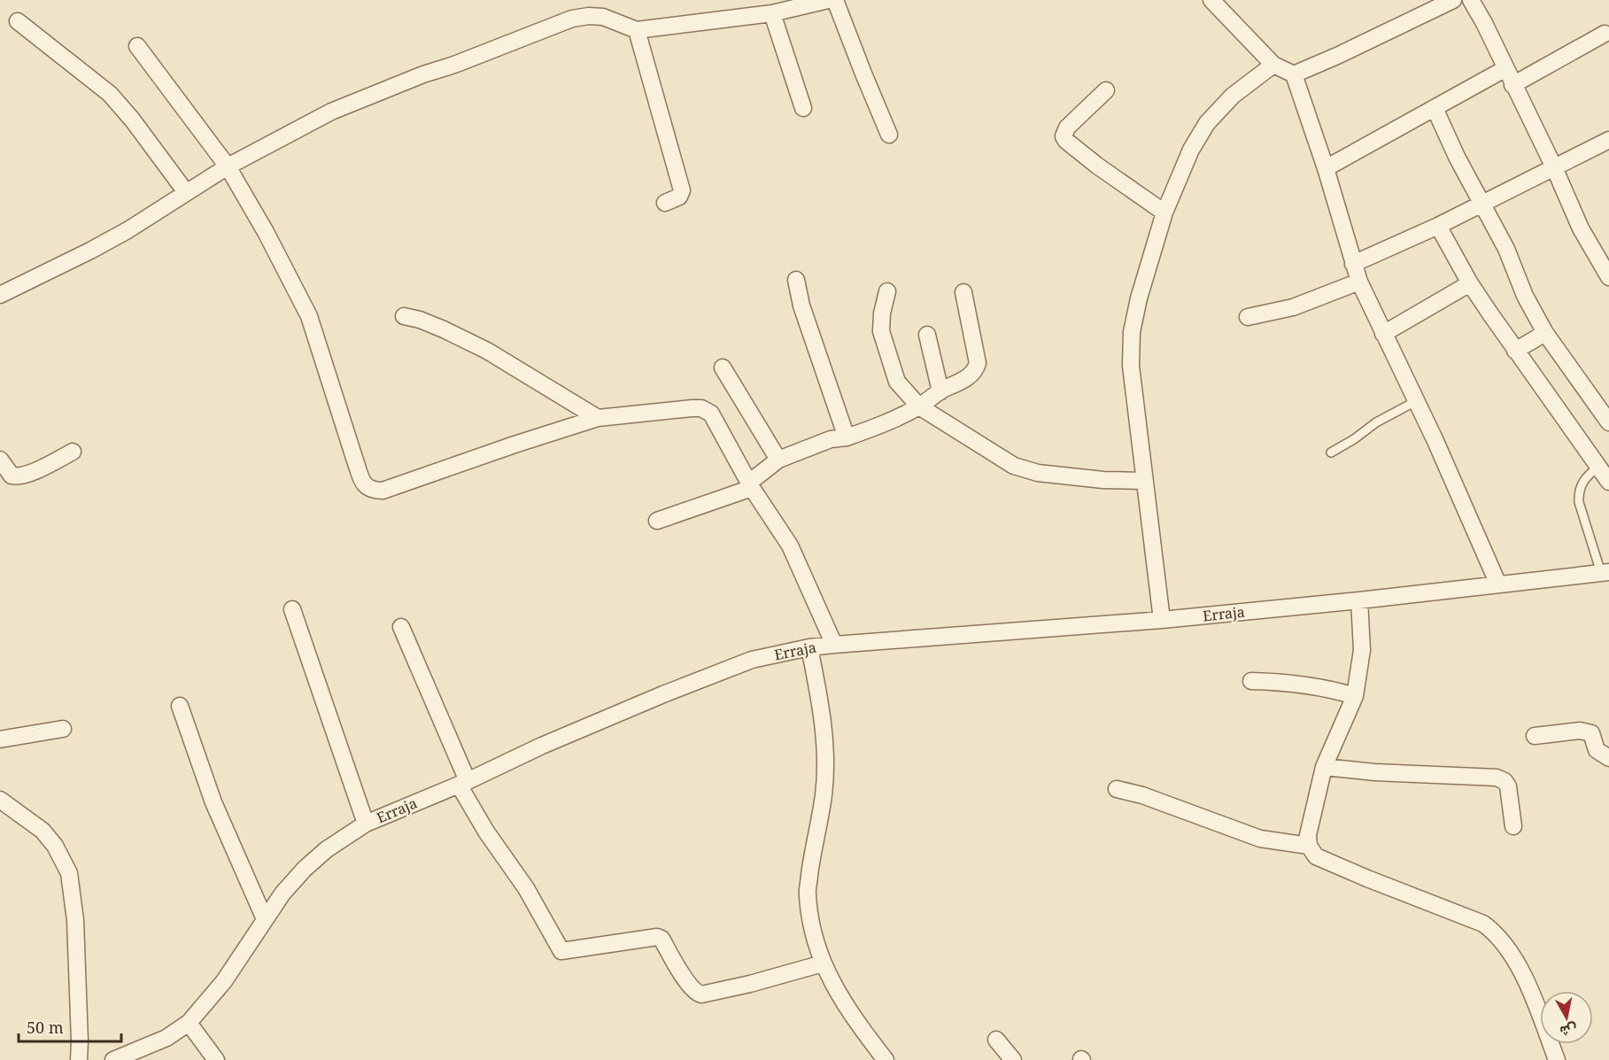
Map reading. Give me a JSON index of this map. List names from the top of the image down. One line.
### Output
{"streets":{"street":["Erraja"]},"scale_bar":"50 m","north":"bottom"}
